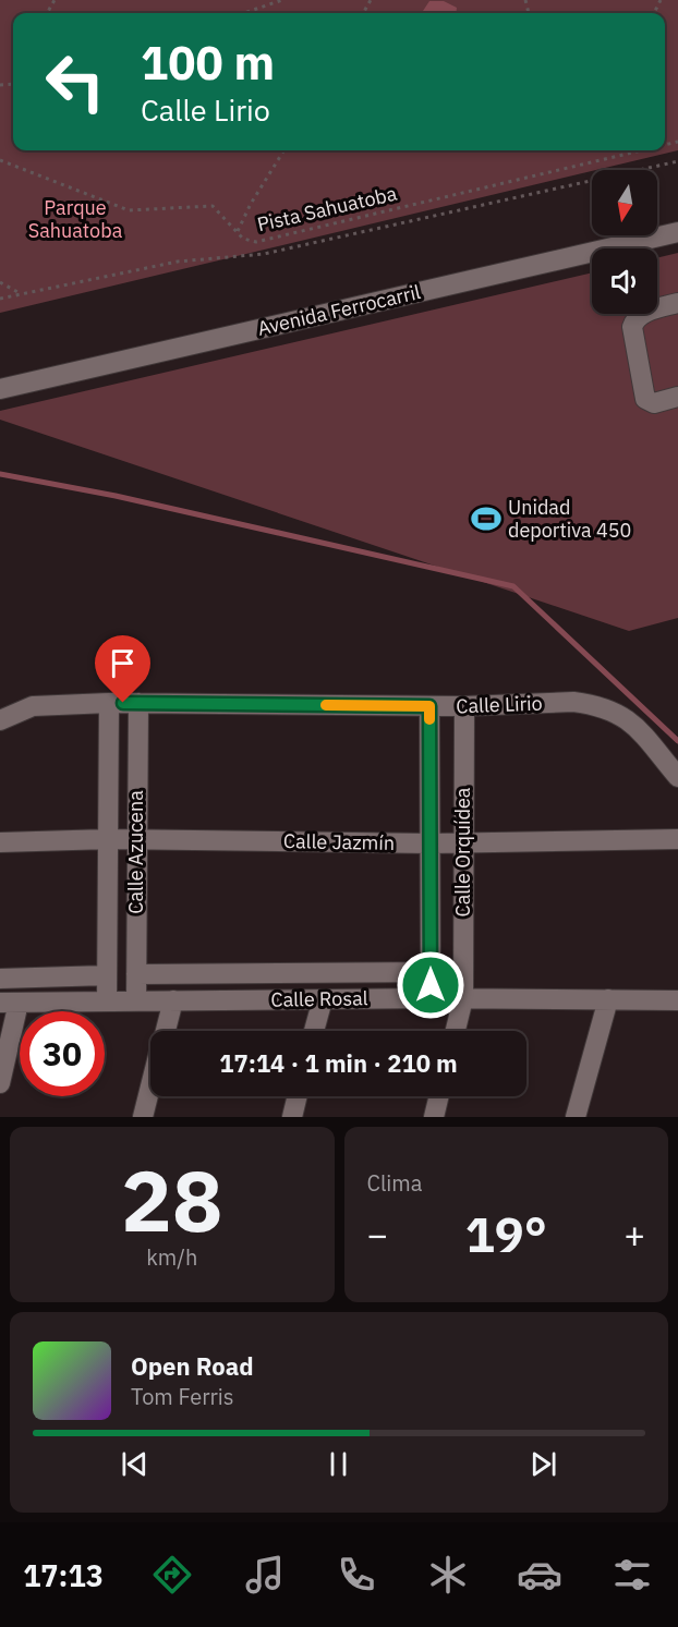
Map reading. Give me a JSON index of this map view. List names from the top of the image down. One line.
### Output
{"streets":{"street":["Avenida Ferrocarril","Calle Lirio","Calle Jazmín","Calle Azucena","Calle Orquídea","Calle Rosal"],"path":["Pista Sahuatoba"]},"crossings":[["Calle Lirio","Calle Azucena"],["Calle Lirio","Calle Orquídea"],["Calle Jazmín","Calle Azucena"],["Calle Jazmín","Calle Orquídea"],["Calle Azucena","Calle Rosal"],["Calle Orquídea","Calle Rosal"]],"parks":["Parque Sahuatoba"],"places":{"sports":["Unidad deportiva 450"]},"north":"bottom","page":{"turn":["100 m","Calle Lirio"],"limit":"30","trip":"17:14 · 1 min · 210 m","tile":[["28","km/h"],"Clima"],"heat":["−","19°","+"],"song":["Open Road","Tom Ferris"],"tabs":"17:13"}}
